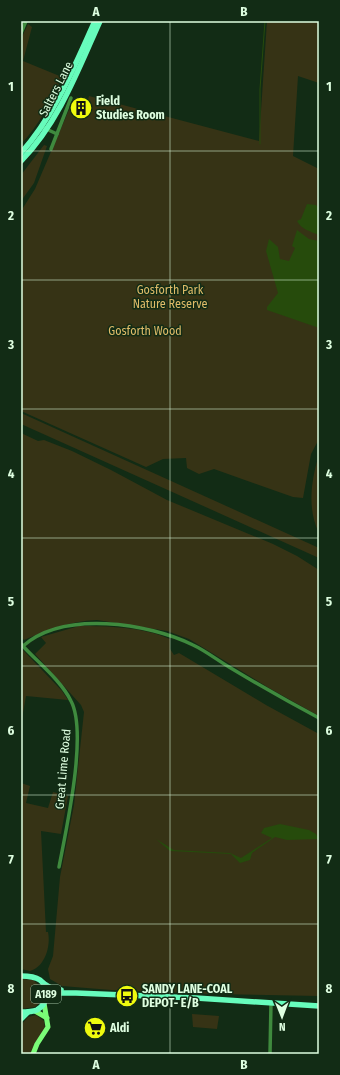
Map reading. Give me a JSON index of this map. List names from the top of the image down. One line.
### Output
{"streets":{"main road":["Salters Lane","A189"],"street":["Great Lime Road"]},"parks":["Gosforth Park Nature Reserve","Gosforth Wood"],"places":{"building":["Field Studies Room"],"bus stop":["SANDY LANE-COAL DEPOT- E/B"],"supermarket":["Aldi"]},"north":"bottom","grid":{"columns":["A","B"],"rows":["1","2","3","4","5","6","7","8"]}}
